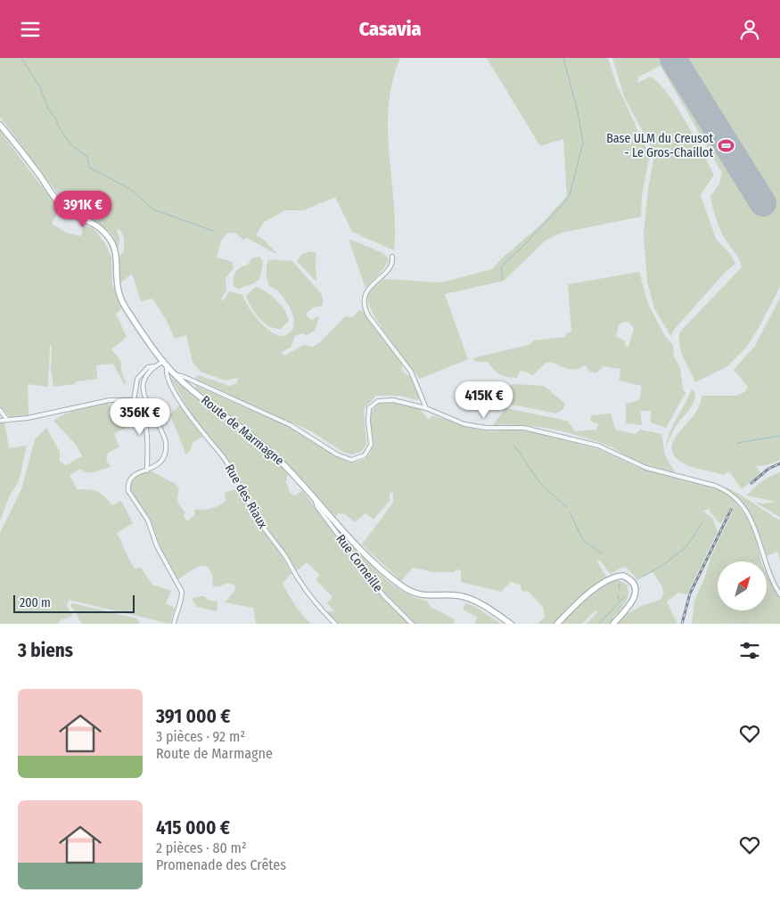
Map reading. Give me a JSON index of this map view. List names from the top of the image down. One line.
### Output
{"streets":{"street":["Route de Marmagne","Rue des Riaux","Rue Corneille"]},"crossings":[["Route de Marmagne","Rue des Riaux"],["Route de Marmagne","Rue Corneille"]],"places":{"sports":["Base ULM du Creusot - Le Gros-Chaillot"]},"scale_bar":"200 m","north":"top right","page":{"header":"Casavia","price":["391K €","415K €","356K €"],"scale":"200 m","heading":"3 biens","list":[{"name":"391 000 €","note":"3 pièces · 92 m² · Route de Marmagne"},{"name":"415 000 €","note":"2 pièces · 80 m² · Promenade des Crêtes"}]}}
